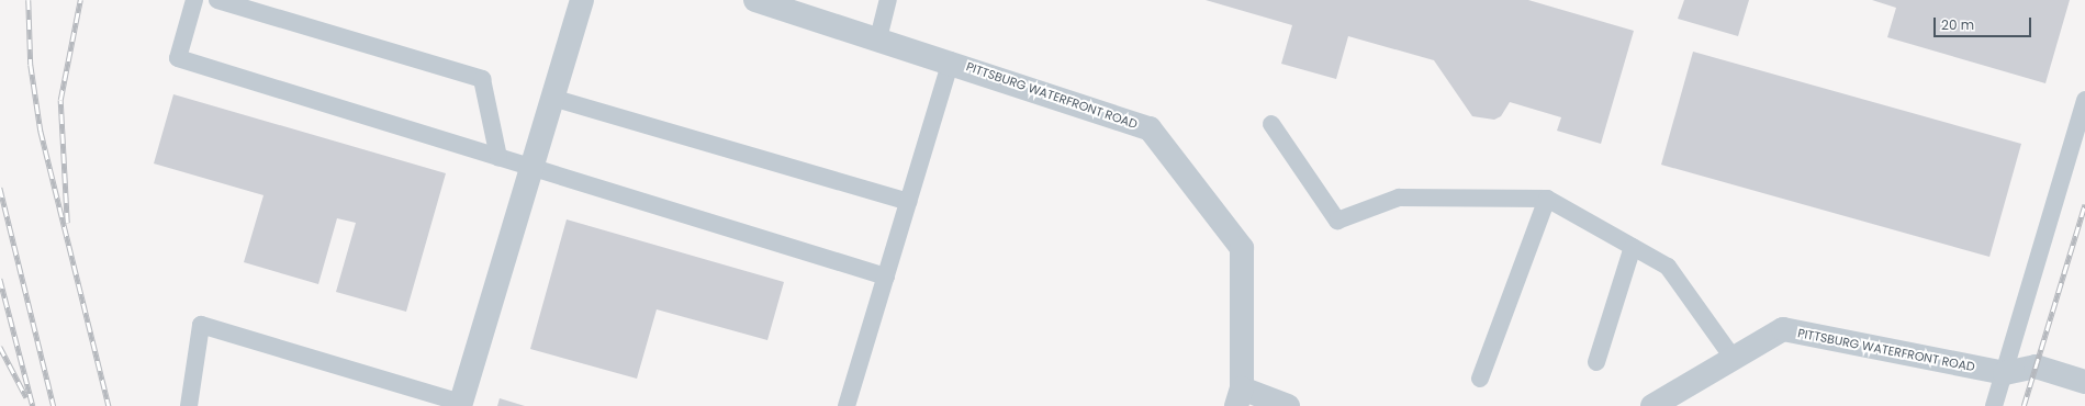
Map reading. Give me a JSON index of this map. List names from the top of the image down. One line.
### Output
{"streets":{"street":["PITTSBURG WATERFRONT ROAD"]},"scale_bar":"20 m"}
